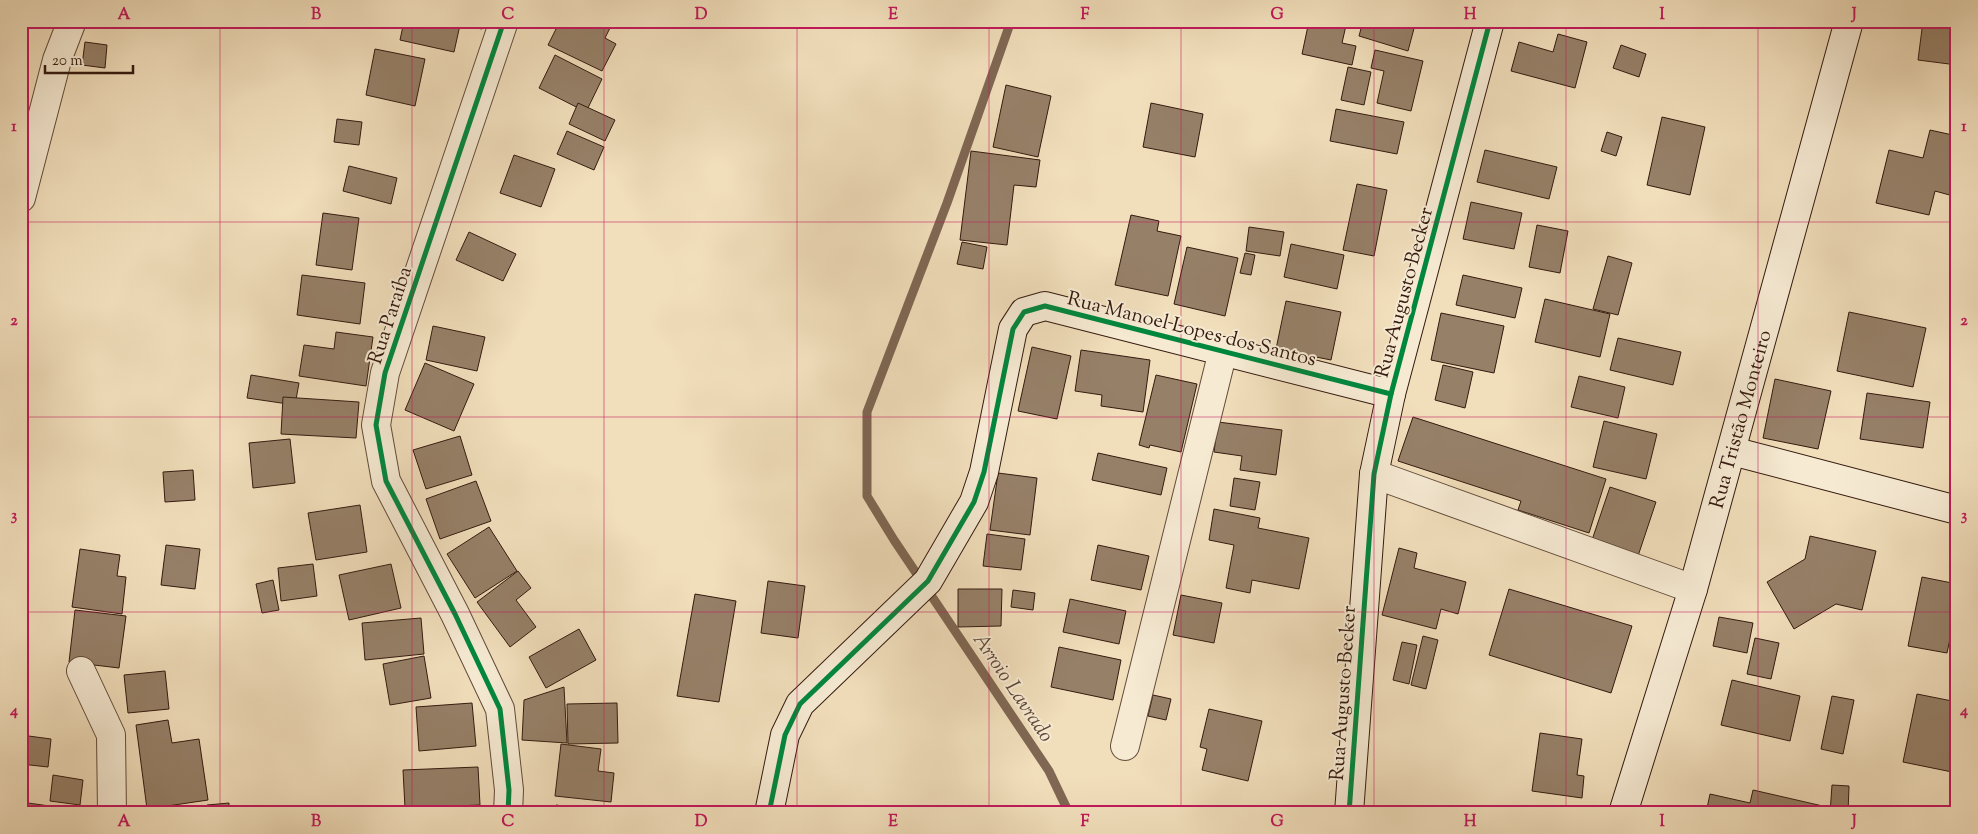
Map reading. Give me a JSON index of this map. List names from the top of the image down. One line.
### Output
{"streets":{"street":["Rua Augusto Becker","Rua Paraíba","Rua Manoel Lopes dos Santos","Rua Tristão Monteiro"]},"crossings":[["Rua Augusto Becker","Rua Manoel Lopes dos Santos"]],"water":["Arroio Lavrado"],"scale_bar":"20 m","grid":{"columns":["A","B","C","D","E","F","G","H","I","J"],"rows":["1","2","3","4"]}}
